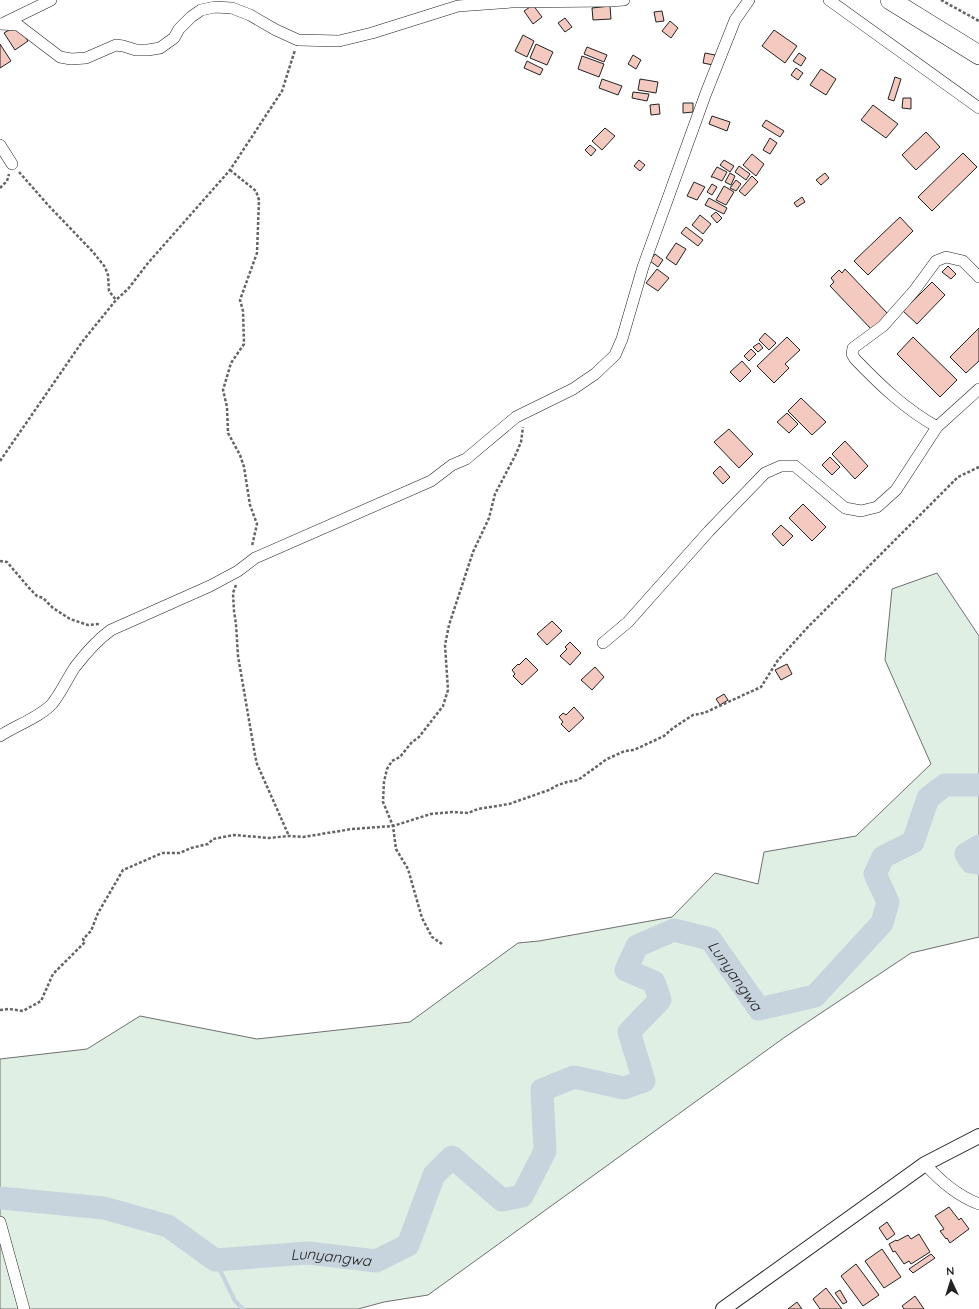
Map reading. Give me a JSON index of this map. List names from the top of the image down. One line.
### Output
{"water":["Lunyangwa"],"north":"top"}
